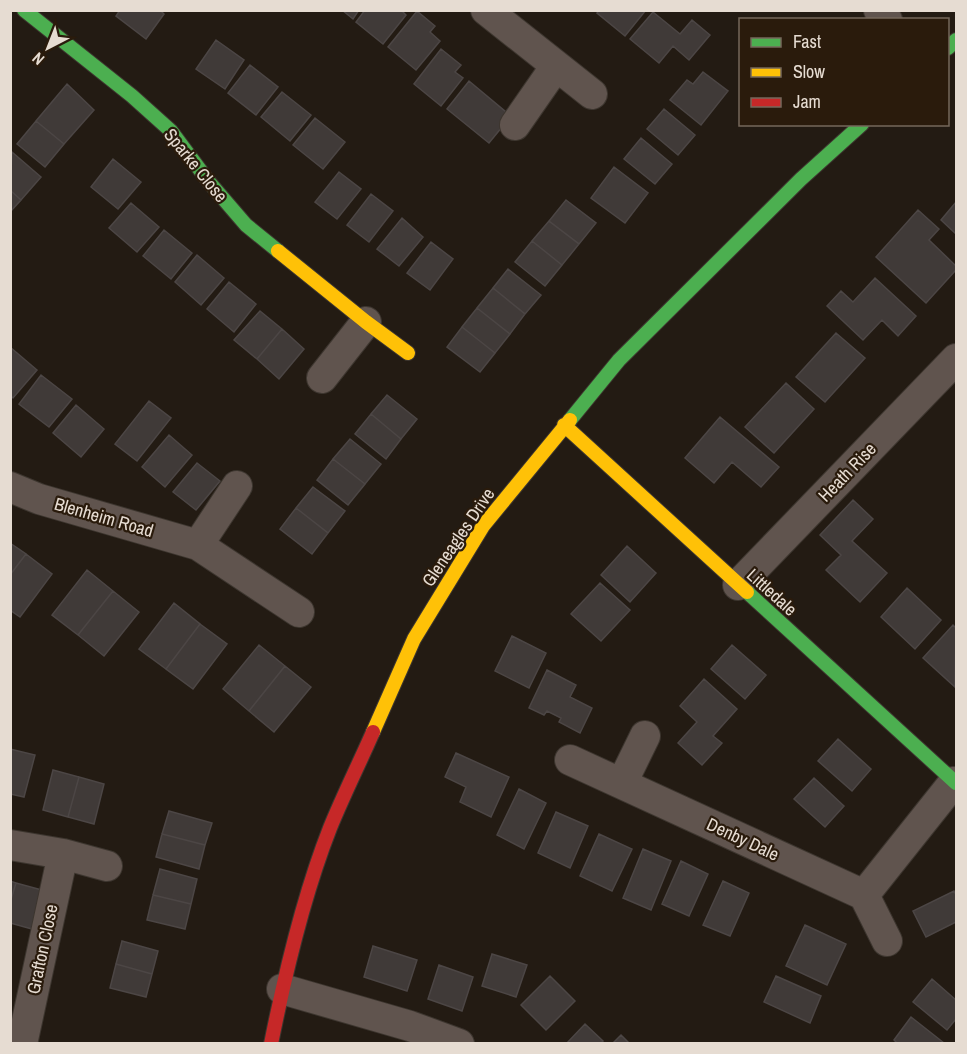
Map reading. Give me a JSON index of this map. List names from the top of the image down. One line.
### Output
{"streets":{"street":["Sparke Close","Heath Rise","Blenheim Road","Gleneagles Drive","Littledale","Denby Dale","Grafton Close"]},"crossings":[["Heath Rise","Littledale"],["Gleneagles Drive","Littledale"]],"legend":["Fast","Slow","Jam"],"north":"bottom left"}
